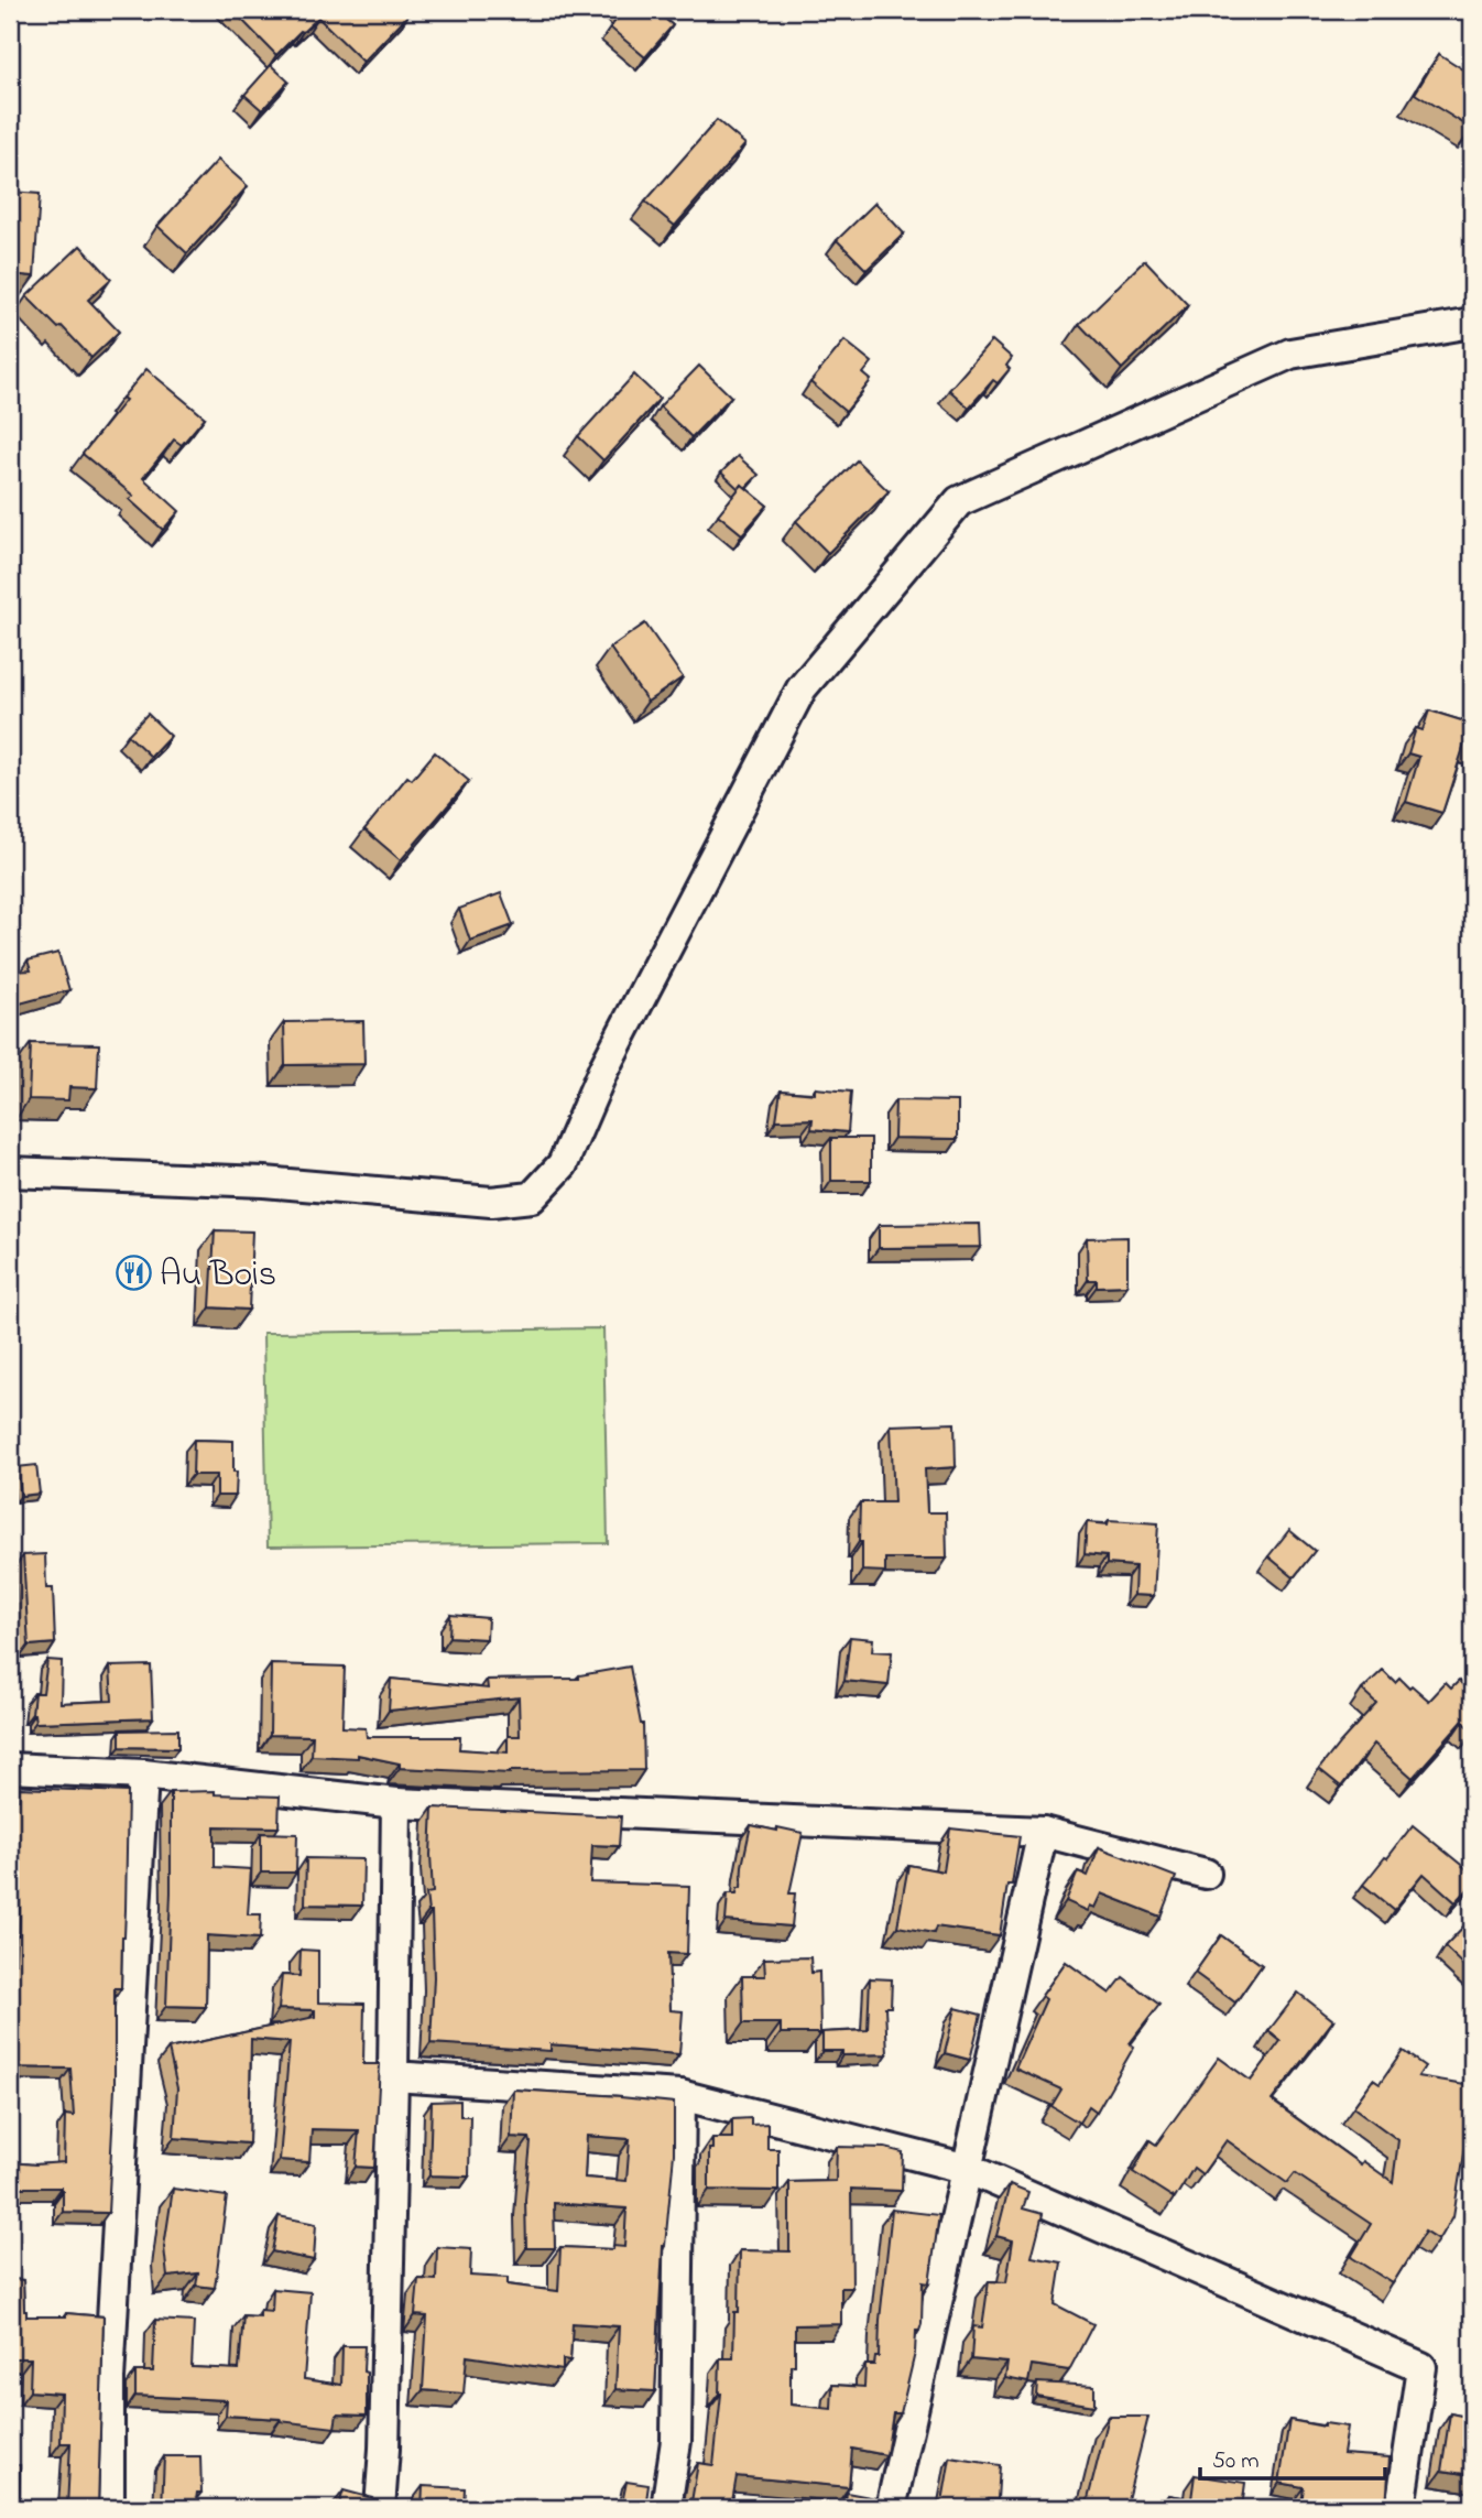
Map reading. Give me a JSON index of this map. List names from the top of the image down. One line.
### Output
{"places":{"restaurant":["Au Bois"]},"scale_bar":"50 m"}
